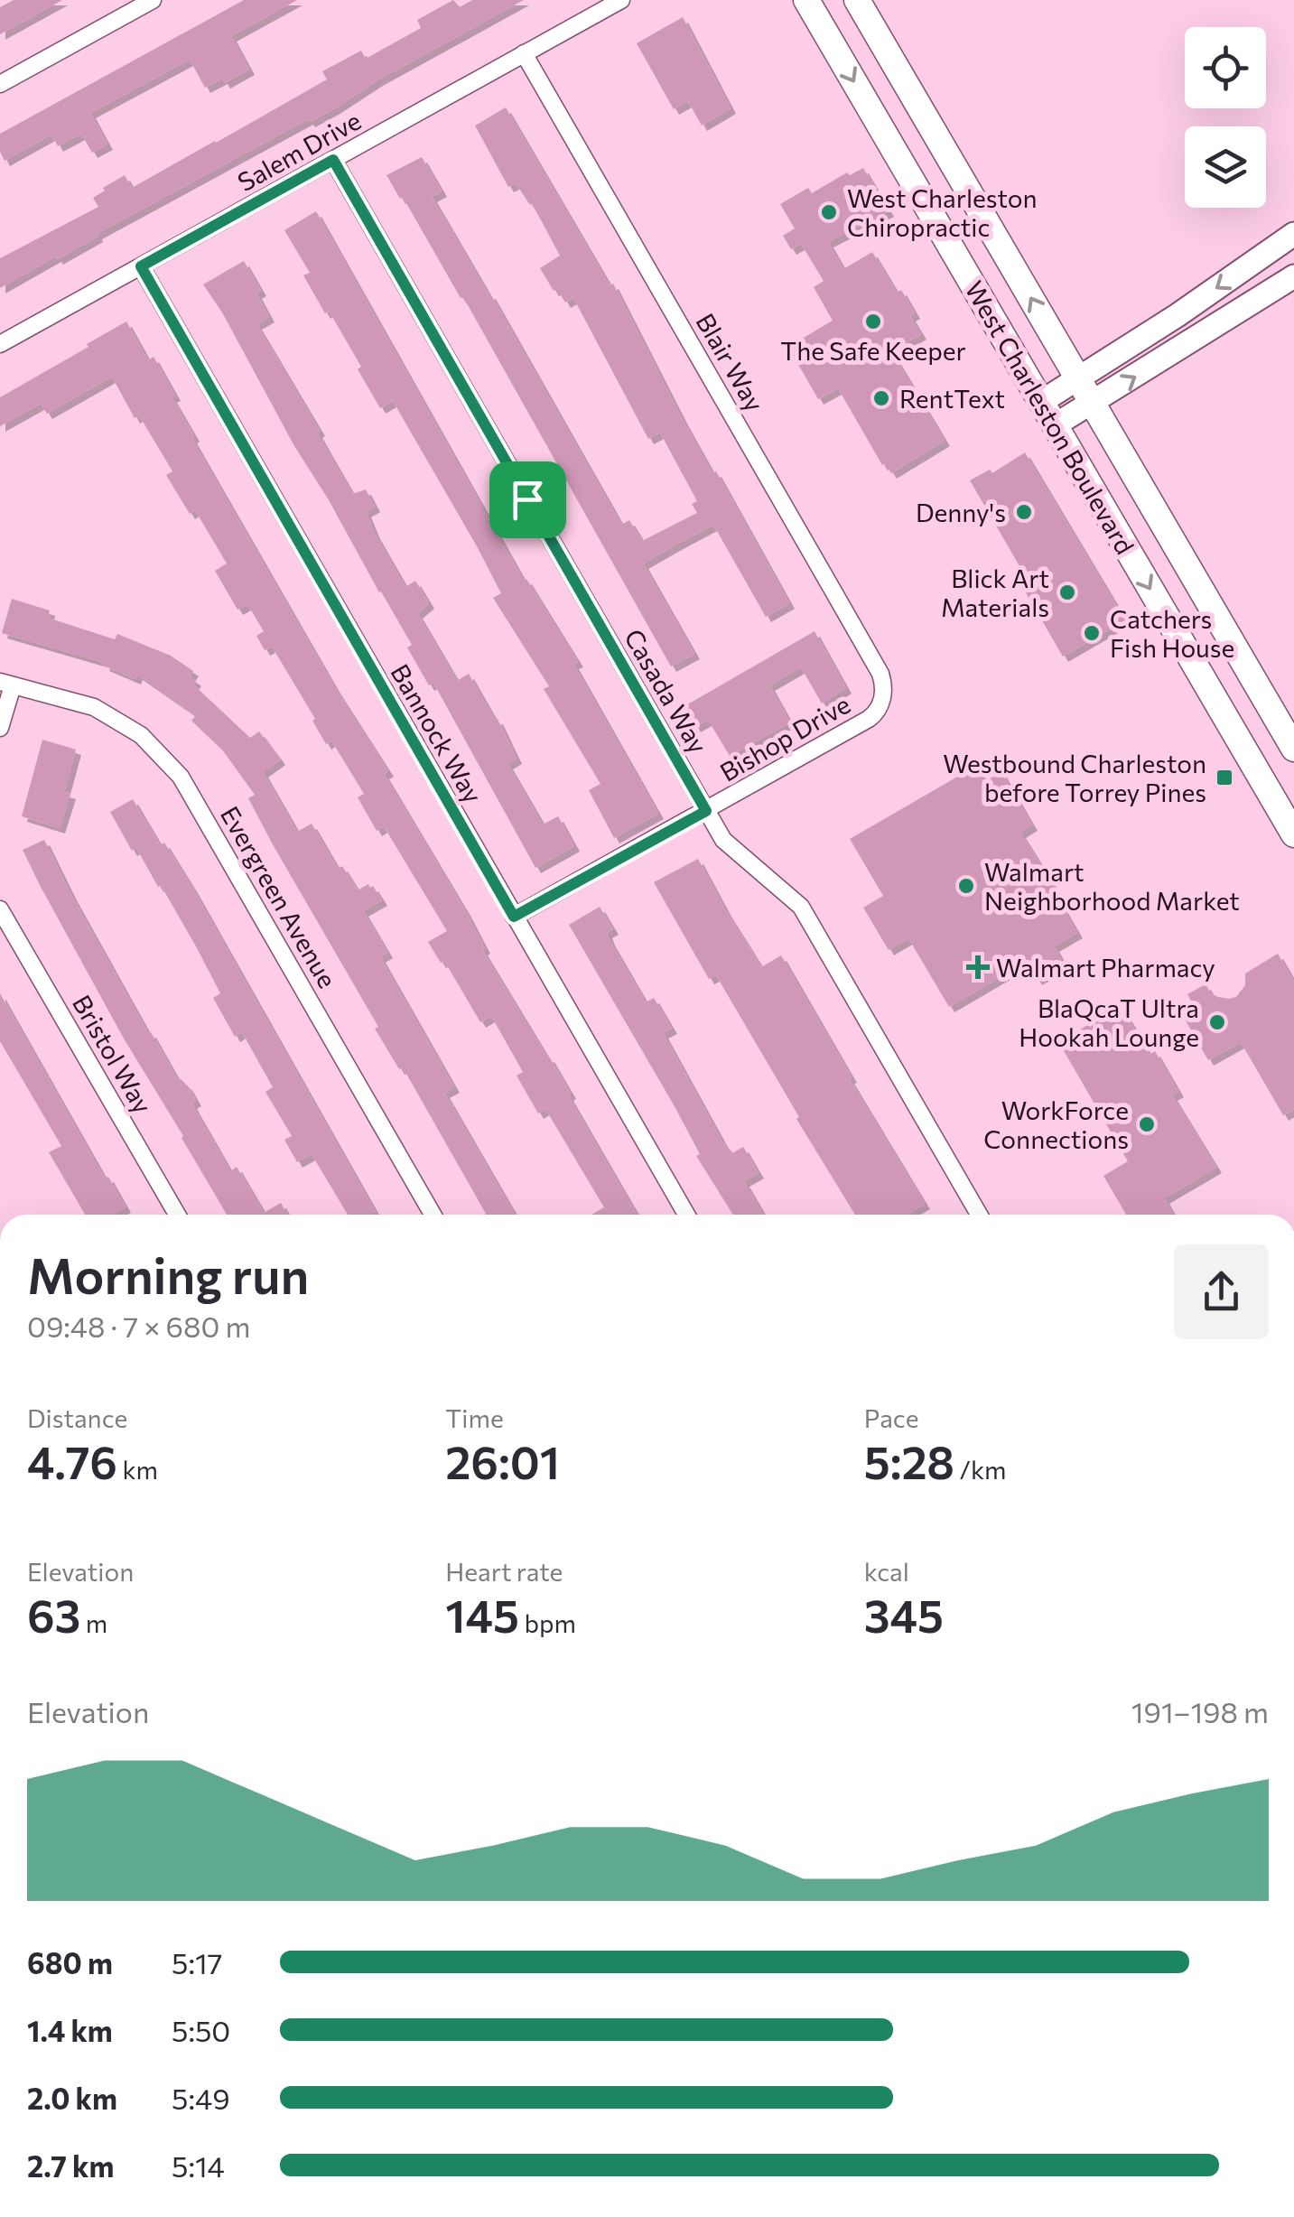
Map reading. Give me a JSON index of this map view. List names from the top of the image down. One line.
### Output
{"streets":{"main road":["West Charleston Boulevard"],"street":["Salem Drive","Blair Way","Casada Way","Bannock Way","Bishop Drive","Evergreen Avenue","Bristol Way"]},"crossings":[["Salem Drive","Blair Way"],["Salem Drive","Casada Way"],["Salem Drive","Bannock Way"],["Blair Way","Bishop Drive"],["Casada Way","Bishop Drive"],["Bannock Way","Bishop Drive"]],"places":{"other":["West Charleston Chiropractic","The Safe Keeper","RentText","Denny's","Blick Art Materials","Catchers Fish House","Walmart Neighborhood Market","BlaQcaT Ultra Hookah Lounge","WorkForce Connections"],"transit":["Westbound Charleston before Torrey Pines"],"health":["Walmart Pharmacy"]},"page":{"heading":["Morning run","09:48 · 7 × 680 m"],"stats":[["Distance","4.76 km"],["Time","26:01"],["Pace","5:28 /km"],["Elevation","63 m"],["Heart rate","145 bpm"],["kcal","345"]],"chart":["Elevation","191–198 m"],"list":[{"name":"680 m","note":"5:17"},{"name":"1.4 km","note":"5:50"},{"name":"2.0 km","note":"5:49"},{"name":"2.7 km","note":"5:14"}]}}
